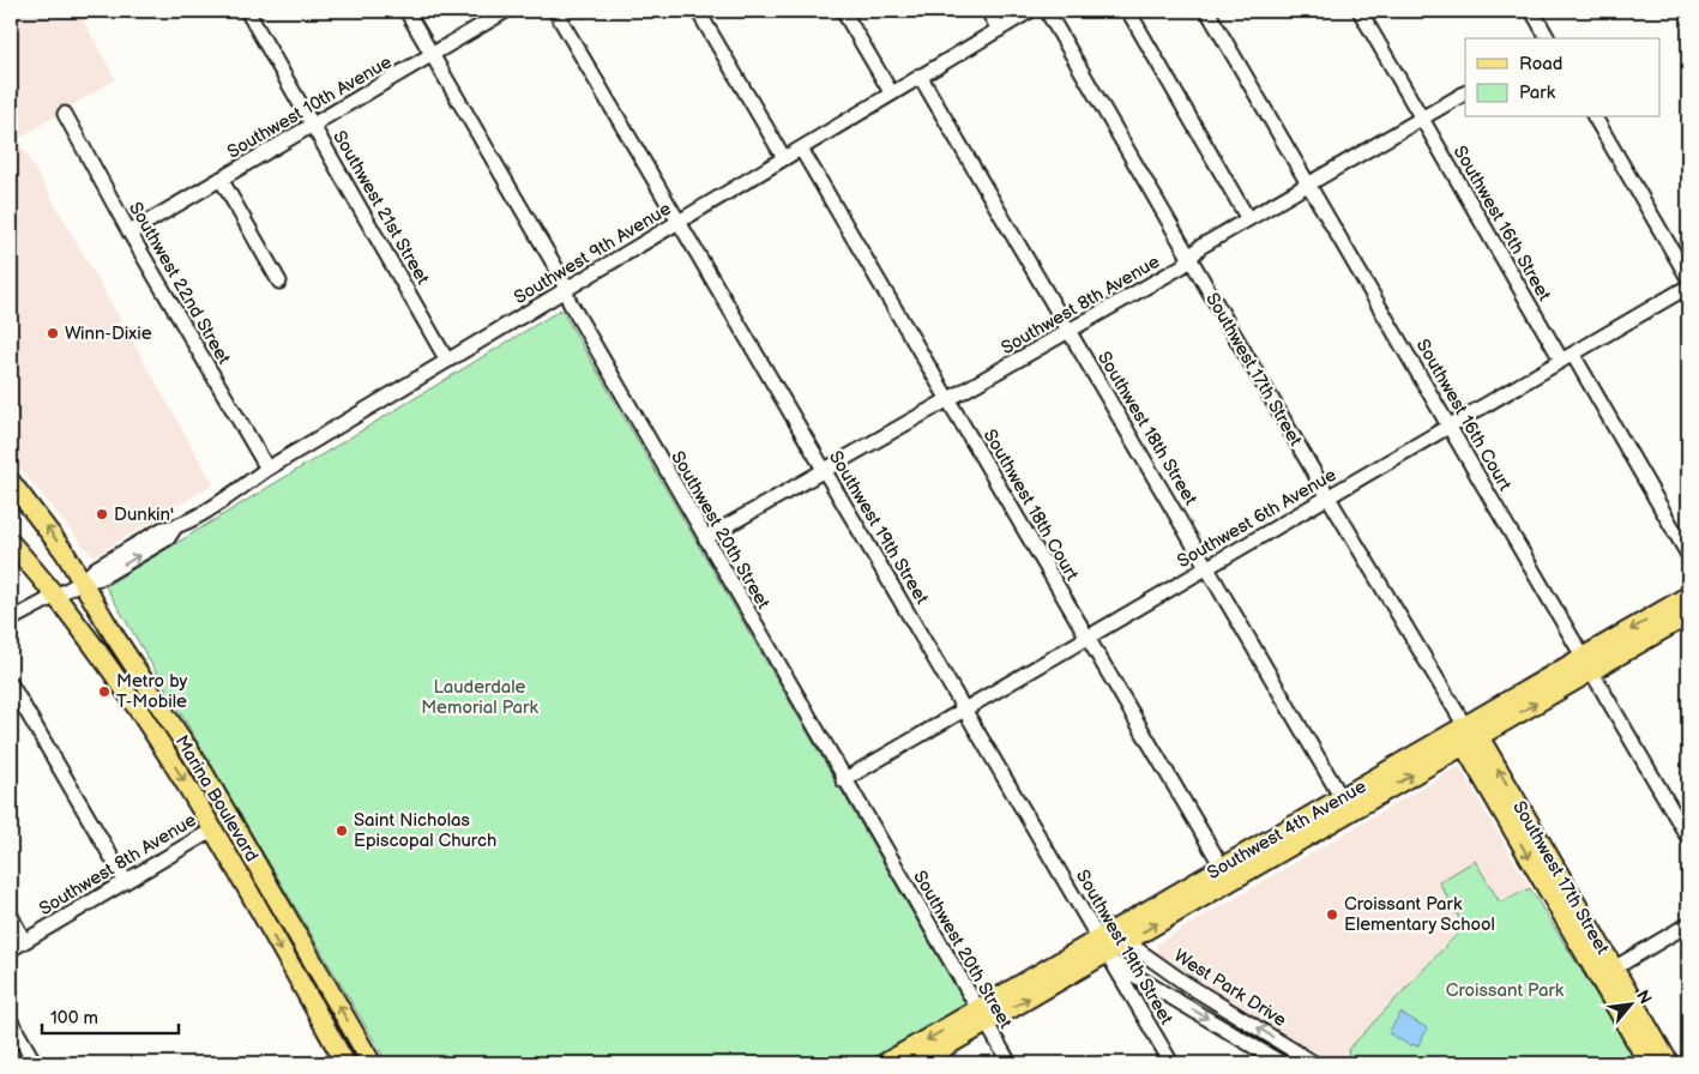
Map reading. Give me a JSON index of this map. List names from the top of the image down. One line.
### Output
{"streets":{"main road":["Southwest 17th Street","Marina Boulevard","Southwest 4th Avenue"],"street":["Southwest 10th Avenue","Southwest 21st Street","Southwest 16th Street","Southwest 9th Avenue","Southwest 22nd Street","Southwest 8th Avenue","Southwest 16th Court","Southwest 18th Street","Southwest 18th Court","Southwest 6th Avenue","Southwest 19th Street","Southwest 20th Street","West Park Drive"]},"crossings":[["Southwest 10th Avenue","Southwest 21st Street"],["Southwest 10th Avenue","Southwest 22nd Street"],["Southwest 10th Avenue","Southwest 20th Street"],["Southwest 21st Street","Southwest 9th Avenue"],["Southwest 16th Street","Southwest 8th Avenue"],["Southwest 16th Street","Southwest 6th Avenue"],["Southwest 9th Avenue","Southwest 22nd Street"],["Southwest 9th Avenue","Southwest 18th Street"],["Southwest 9th Avenue","Southwest 18th Court"],["Southwest 9th Avenue","Southwest 19th Street"],["Southwest 9th Avenue","Southwest 20th Street"],["Southwest 9th Avenue","Marina Boulevard"],["Southwest 8th Avenue","Southwest 17th Street"],["Southwest 8th Avenue","Southwest 16th Court"],["Southwest 8th Avenue","Southwest 18th Street"],["Southwest 8th Avenue","Southwest 18th Court"],["Southwest 8th Avenue","Southwest 19th Street"],["Southwest 8th Avenue","Southwest 20th Street"],["Southwest 8th Avenue","Marina Boulevard"],["Southwest 17th Street","Southwest 6th Avenue"],["Southwest 17th Street","Southwest 4th Avenue"],["Southwest 16th Court","Southwest 6th Avenue"],["Southwest 16th Court","Southwest 4th Avenue"],["Southwest 18th Street","Southwest 6th Avenue"],["Southwest 18th Street","Southwest 4th Avenue"],["Southwest 18th Court","Southwest 6th Avenue"],["Southwest 18th Court","Southwest 4th Avenue"],["Southwest 6th Avenue","Southwest 19th Street"],["Southwest 6th Avenue","Southwest 20th Street"],["Southwest 19th Street","Southwest 4th Avenue"],["Southwest 19th Street","West Park Drive"],["Southwest 20th Street","Southwest 4th Avenue"],["Southwest 4th Avenue","West Park Drive"]],"parks":["Lauderdale Memorial Park","Croissant Park"],"places":["Winn-Dixie","Dunkin'","Metro by T-Mobile","Saint Nicholas Episcopal Church","Croissant Park Elementary School"],"legend":["Road","Park"],"scale_bar":"100 m","north":"top right"}
